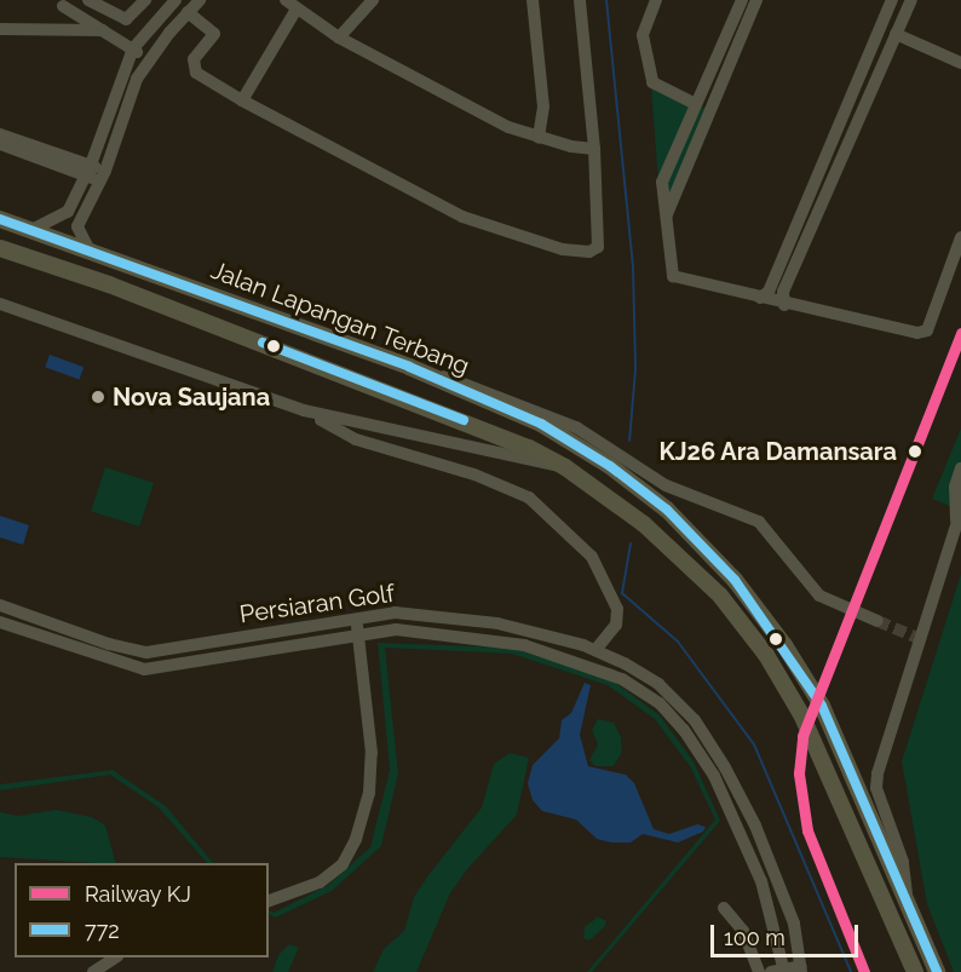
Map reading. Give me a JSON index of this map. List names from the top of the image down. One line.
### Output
{"streets":{"main road":["Jalan Lapangan Terbang"],"street":["Persiaran Golf"]},"places":["Nova Saujana","KJ26 Ara Damansara"],"lines":["transit line 772","rail line KJ"],"legend":["Railway KJ","772"],"scale_bar":"100 m"}
